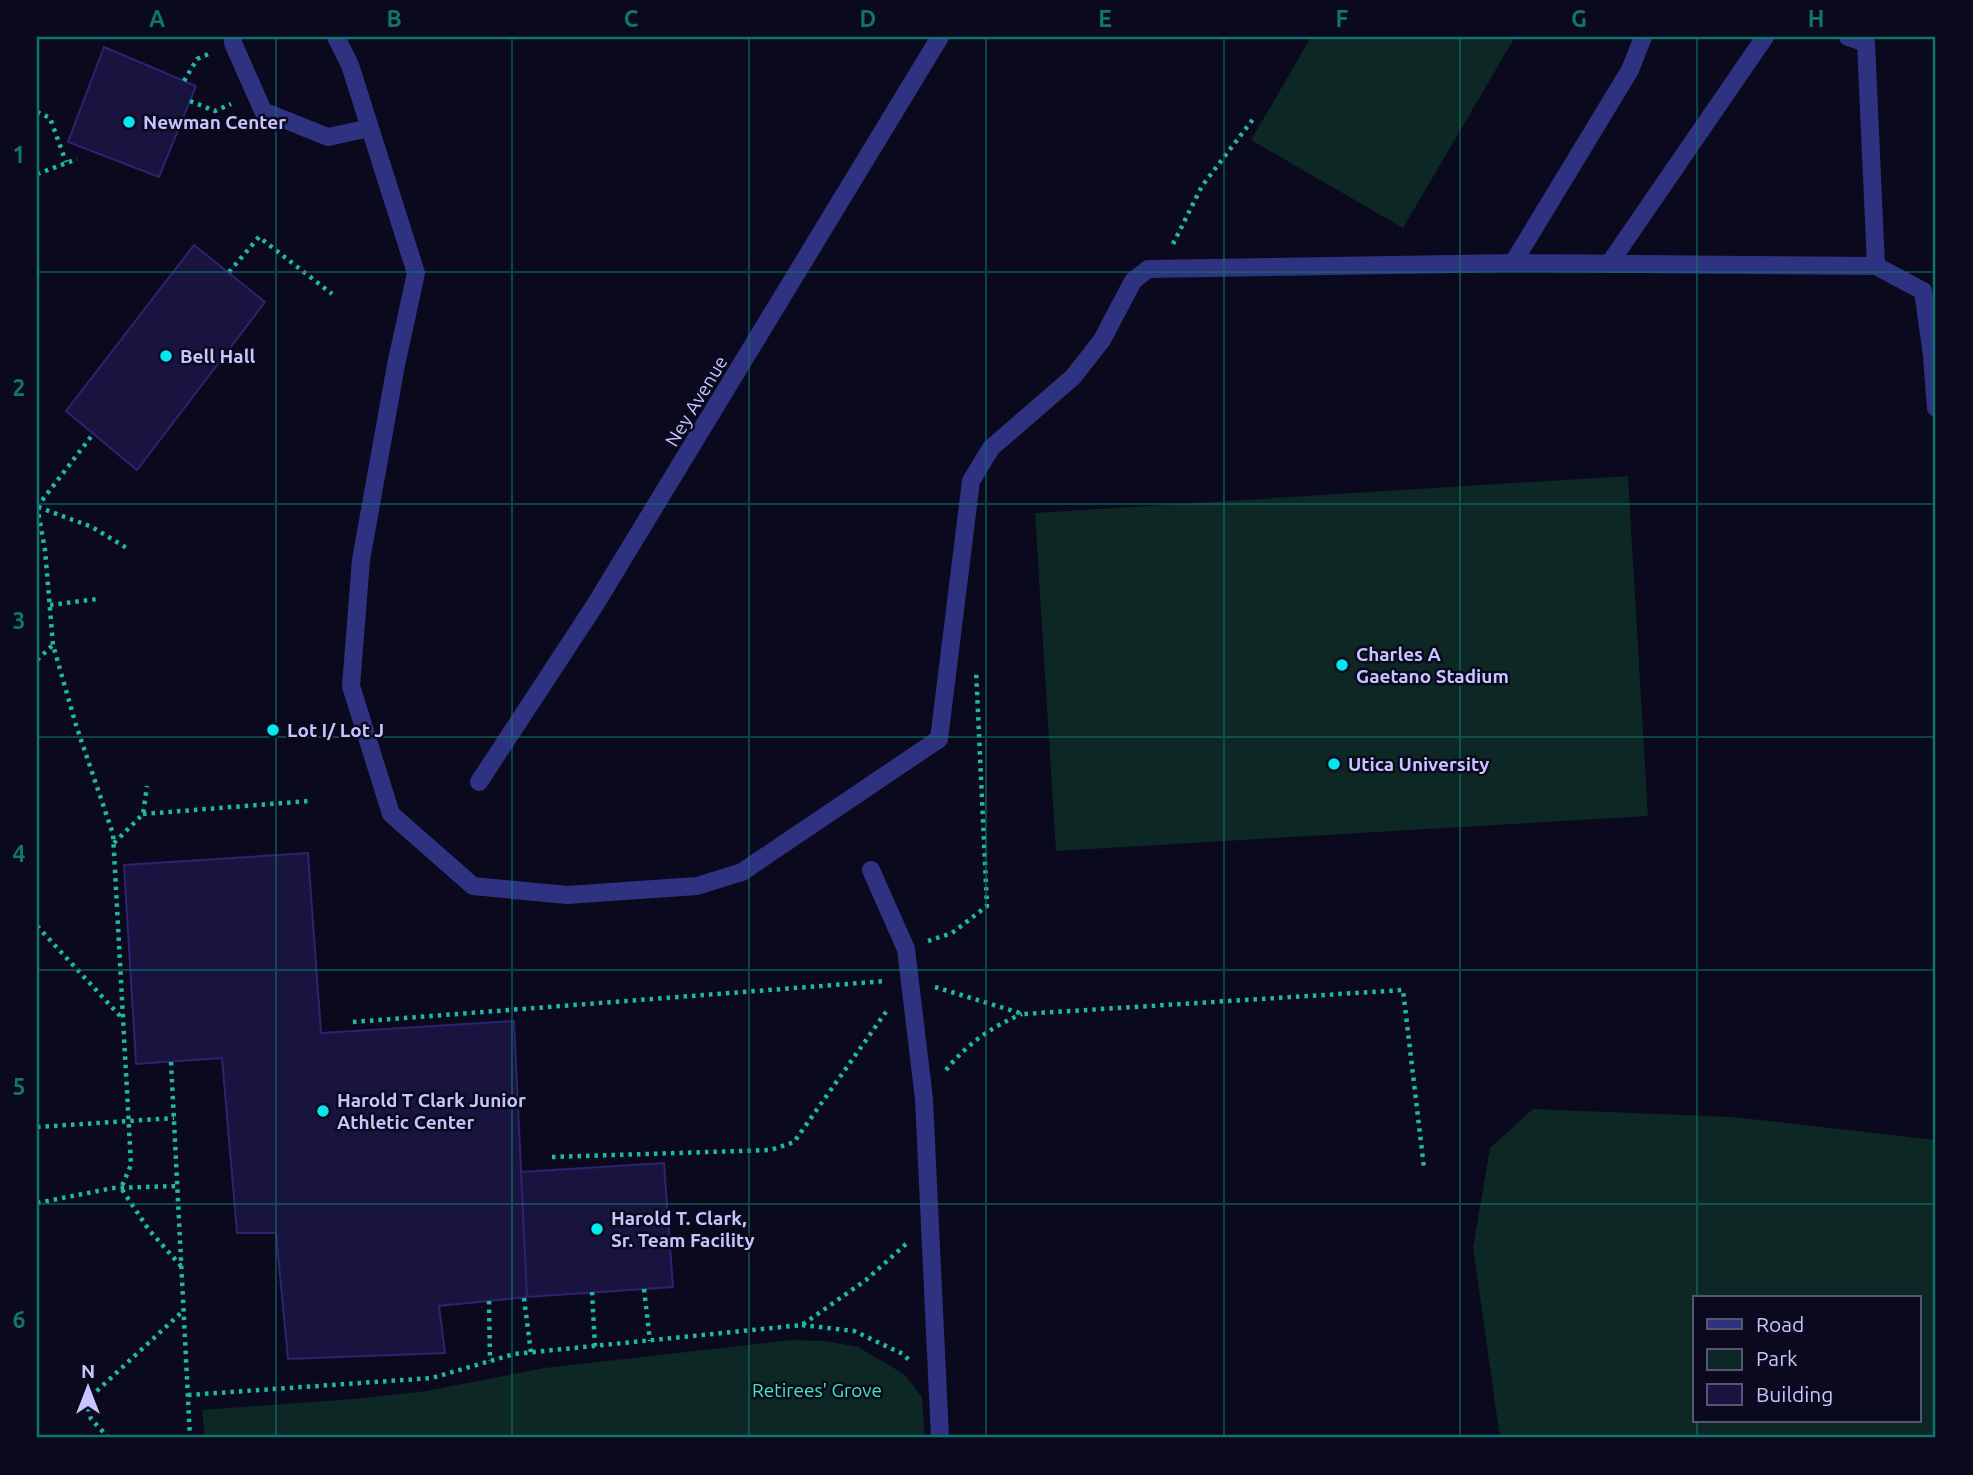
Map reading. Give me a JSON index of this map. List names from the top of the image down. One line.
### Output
{"streets":{"street":["Ney Avenue"]},"parks":["Retirees' Grove"],"places":["Newman Center","Bell Hall","Charles A Gaetano Stadium","Lot I/ Lot J","Utica University","Harold T Clark Junior Athletic Center","Harold T. Clark, Sr. Team Facility"],"legend":["Road","Park","Building"],"north":"top","grid":{"columns":["A","B","C","D","E","F","G","H"],"rows":["1","2","3","4","5","6"]}}
